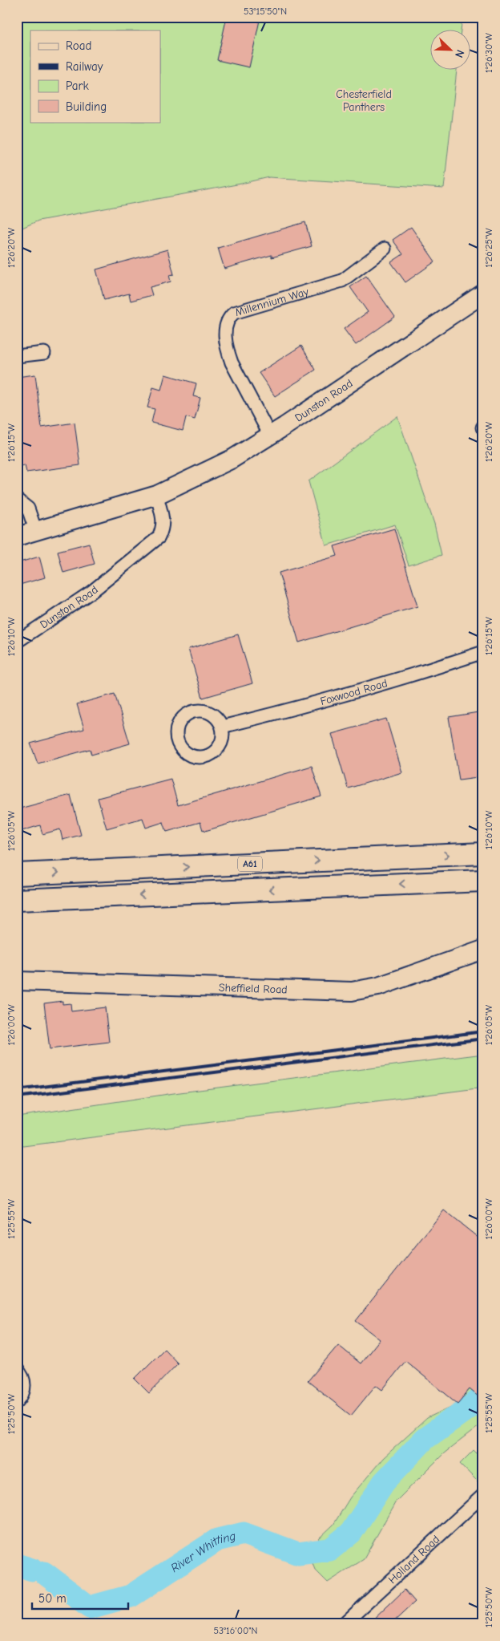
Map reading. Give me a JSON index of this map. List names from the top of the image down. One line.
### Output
{"streets":{"highway":["A61"],"main road":["Dunston Road","Sheffield Road"],"street":["Millennium Way","Foxwood Road","Holland Road"]},"crossings":[["Millennium Way","Dunston Road"]],"water":["River Whitting"],"parks":["Chesterfield Panthers"],"legend":["Road","Railway","Park","Building"],"scale_bar":"50 m","north":"bottom right","coordinates":["53°15'50\"N","1°26'30\"W","1°26'25\"W","1°26'20\"W","1°26'15\"W","1°26'10\"W","1°26'05\"W","1°26'00\"W","1°25'55\"W","1°25'50\"W","53°16'00\"N"]}
